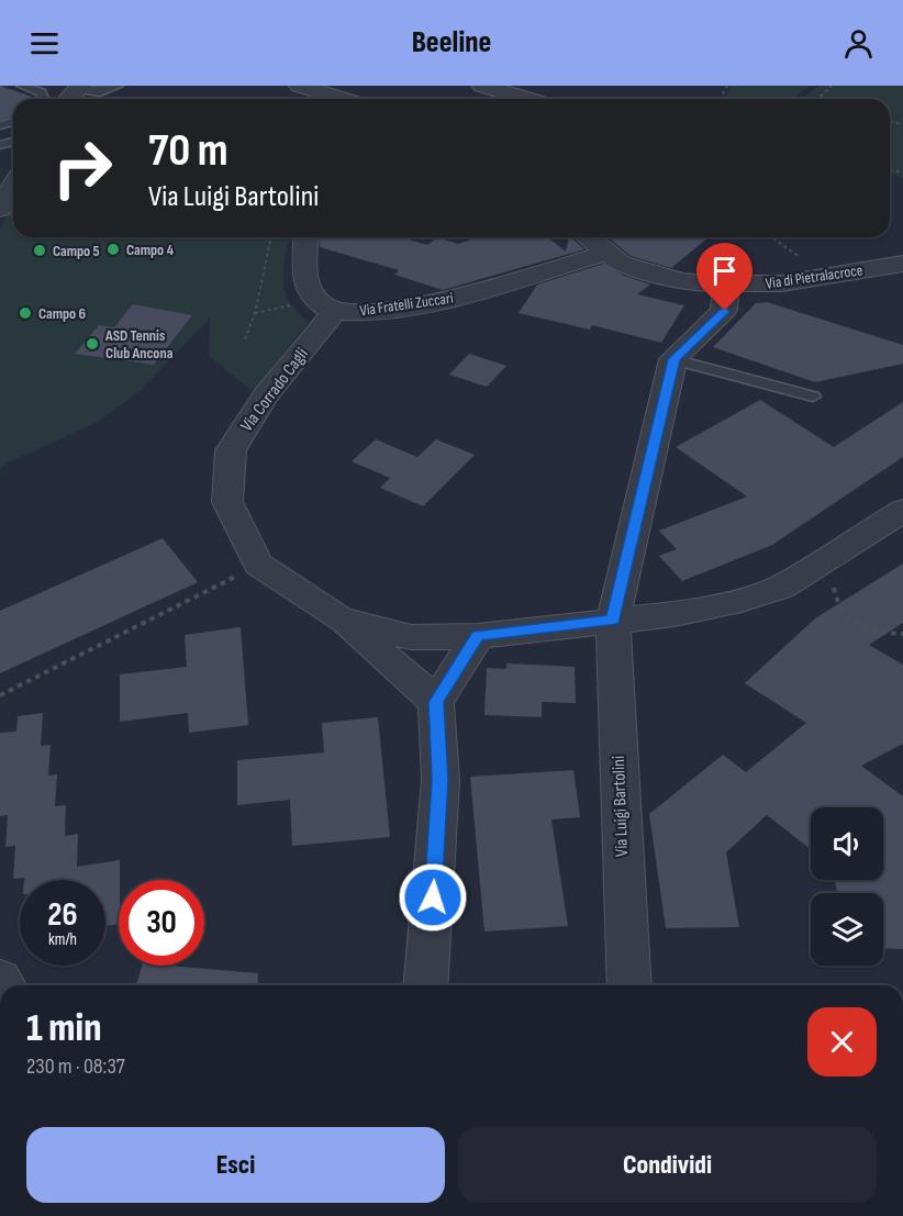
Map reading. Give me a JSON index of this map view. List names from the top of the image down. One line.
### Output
{"streets":{"street":["Via di Pietralacroce","Via Fratelli Zuccari","Via Corrado Cagli","Via Luigi Bartolini"]},"crossings":[["Via di Pietralacroce","Via Fratelli Zuccari"],["Via Fratelli Zuccari","Via Corrado Cagli"]],"places":["Campo 4","Campo 5","Campo 6","ASD Tennis Club Ancona"],"page":{"header":"Beeline","turn":["70 m","Via Luigi Bartolini"],"speed":"26 km/h","limit":"30","heading":["1 min","230 m · 08:37"],"buttons":["Esci","Condividi"]}}
